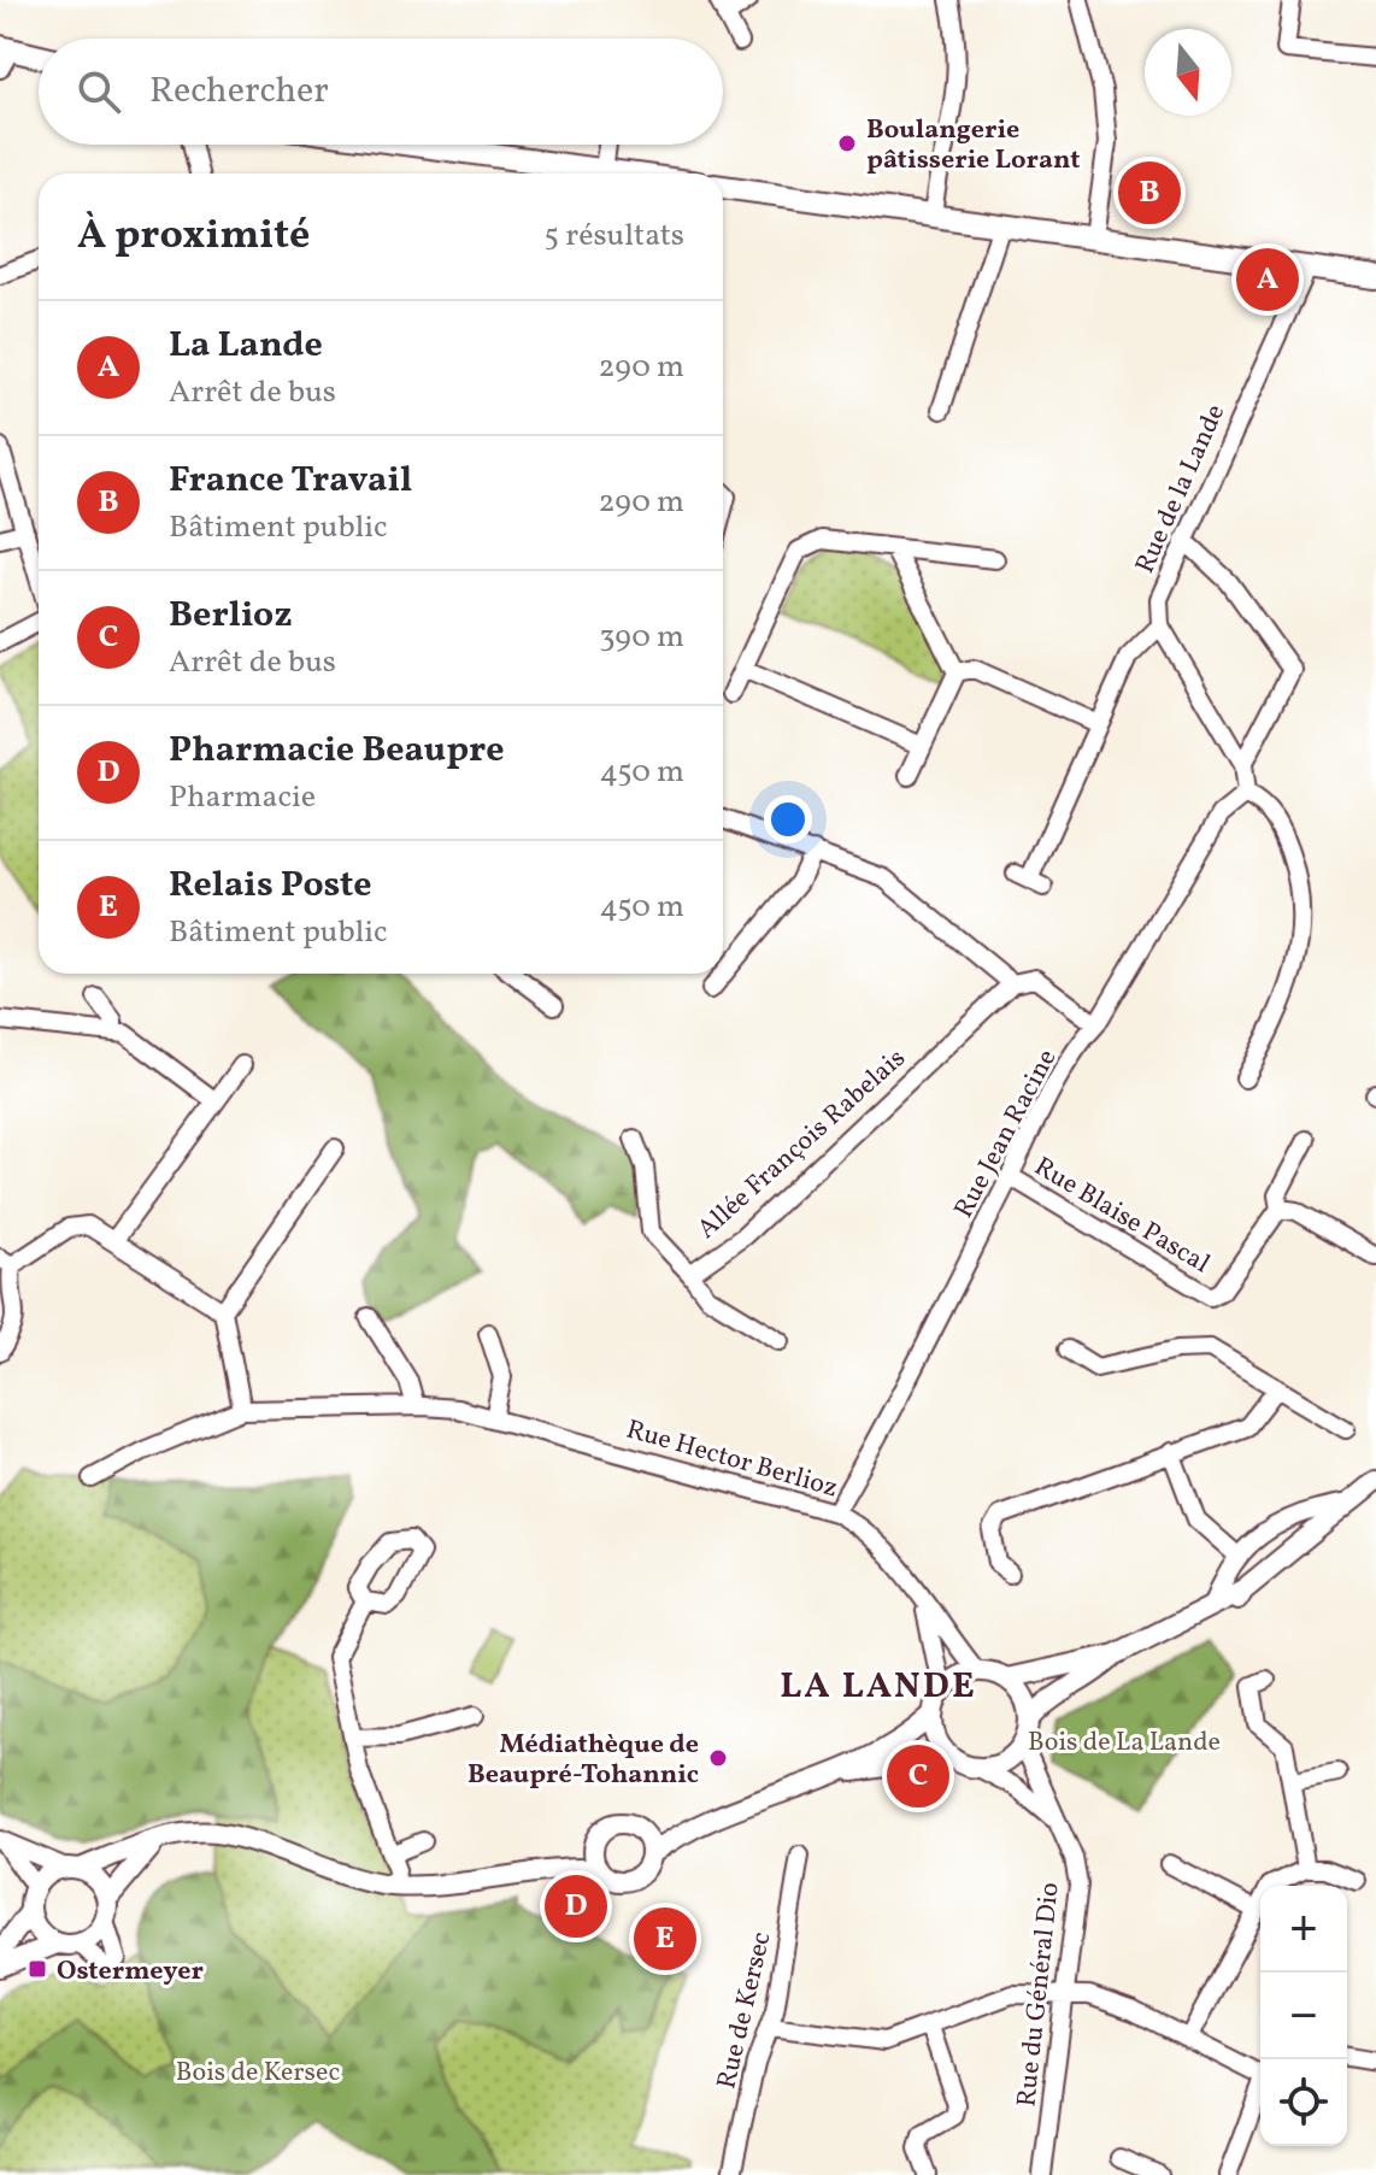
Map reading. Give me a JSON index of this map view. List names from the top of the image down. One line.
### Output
{"streets":{"street":["Rue de la Lande","Rue Jean Racine","Allée François Rabelais","Rue Blaise Pascal","Rue Hector Berlioz","Rue du Général Dio","Rue de Kersec"]},"crossings":[["Rue Jean Racine","Rue Blaise Pascal"],["Rue Jean Racine","Rue Hector Berlioz"],["Rue Hector Berlioz","Rue du Général Dio"]],"districts":["LA LANDE"],"parks":["Bois de La Lande","Bois de Kersec"],"places":{"other":["Boulangerie pâtisserie Lorant","Médiathèque de Beaupré-Tohannic"],"transit":["Ostermeyer"]},"north":"bottom","page":{"search":"Rechercher","pins":["B","A","C","D","E"],"heading":["À proximité","5 résultats"],"list":[{"mark":"A","name":"La Lande","note":"Arrêt de bus","value":"290 m"},{"mark":"B","name":"France Travail","note":"Bâtiment public","value":"290 m"},{"mark":"C","name":"Berlioz","note":"Arrêt de bus","value":"390 m"},{"mark":"D","name":"Pharmacie Beaupre","note":"Pharmacie","value":"450 m"},{"mark":"E","name":"Relais Poste","note":"Bâtiment public","value":"450 m"}],"map_buttons":["+","−"]}}
